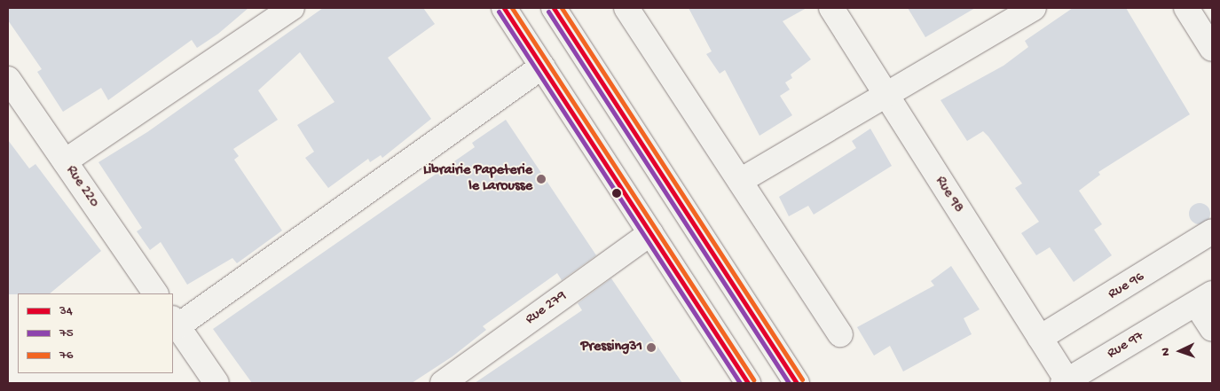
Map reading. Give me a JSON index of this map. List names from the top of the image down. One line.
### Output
{"streets":{"main road":["Rue 220","Rue 98","Rue 96","Rue 279","Rue 97"]},"crossings":[["Rue 98","Rue 96"],["Rue 98","Rue 97"]],"places":["Librairie Papeterie le Larousse","Pressing31"],"lines":["transit line 34","transit line 76","transit line 75"],"legend":["34","75","76"],"north":"left"}
